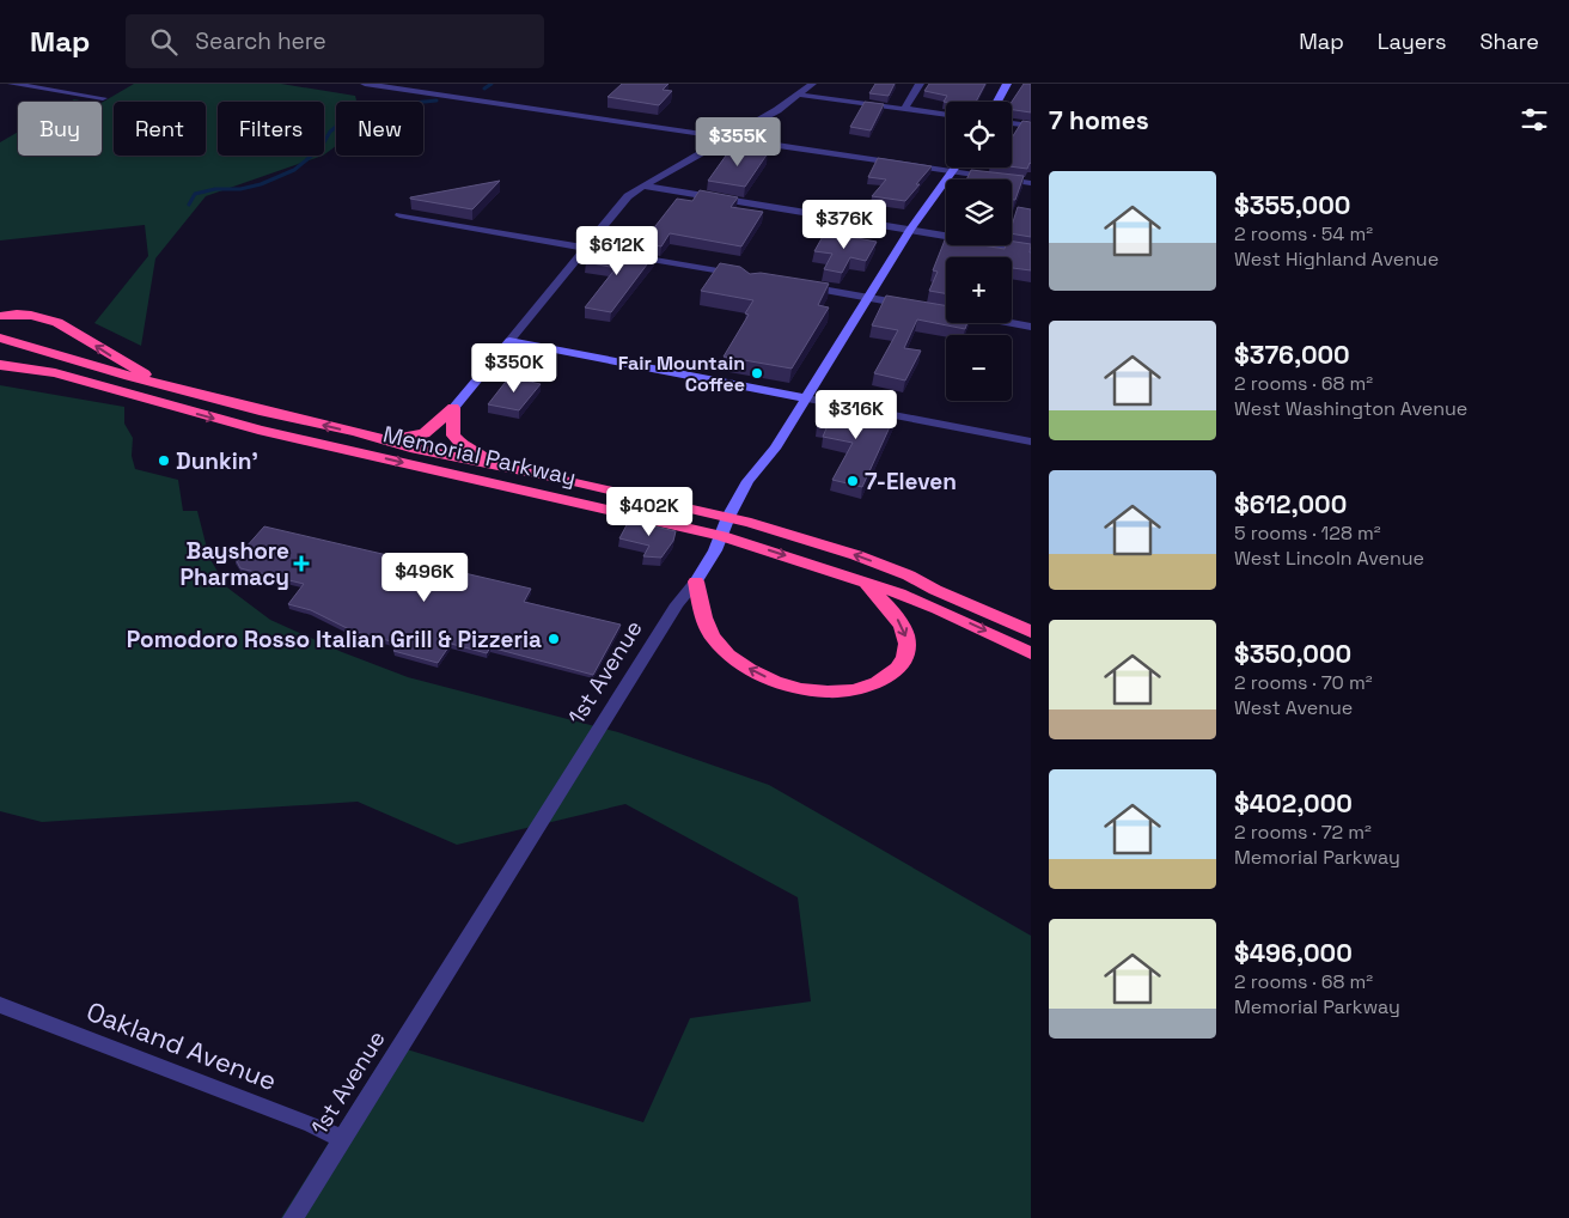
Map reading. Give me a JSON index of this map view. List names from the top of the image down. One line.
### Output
{"streets":{"highway":["Memorial Parkway"],"street":["1st Avenue","Oakland Avenue"]},"crossings":[["Memorial Parkway","1st Avenue"],["1st Avenue","Oakland Avenue"]],"places":{"other":["Fair Mountain Coffee","Dunkin'","7-Eleven","Pomodoro Rosso Italian Grill & Pizzeria"],"health":["Bayshore Pharmacy"]},"page":{"header":"Map","search":"Search here","nav":["Map","Layers","Share"],"heading":"7 homes","map_buttons":["+","−"],"chip":["Buy","Rent","Filters","New"],"price":["$355K","$376K","$612K","$350K","$316K","$402K","$496K"],"list":[{"name":"$355,000","note":"2 rooms · 54 m² · West Highland Avenue"},{"name":"$376,000","note":"2 rooms · 68 m² · West Washington Avenue"},{"name":"$612,000","note":"5 rooms · 128 m² · West Lincoln Avenue"},{"name":"$350,000","note":"2 rooms · 70 m² · West Avenue"},{"name":"$402,000","note":"2 rooms · 72 m² · Memorial Parkway"},{"name":"$496,000","note":"2 rooms · 68 m² · Memorial Parkway"}]}}
